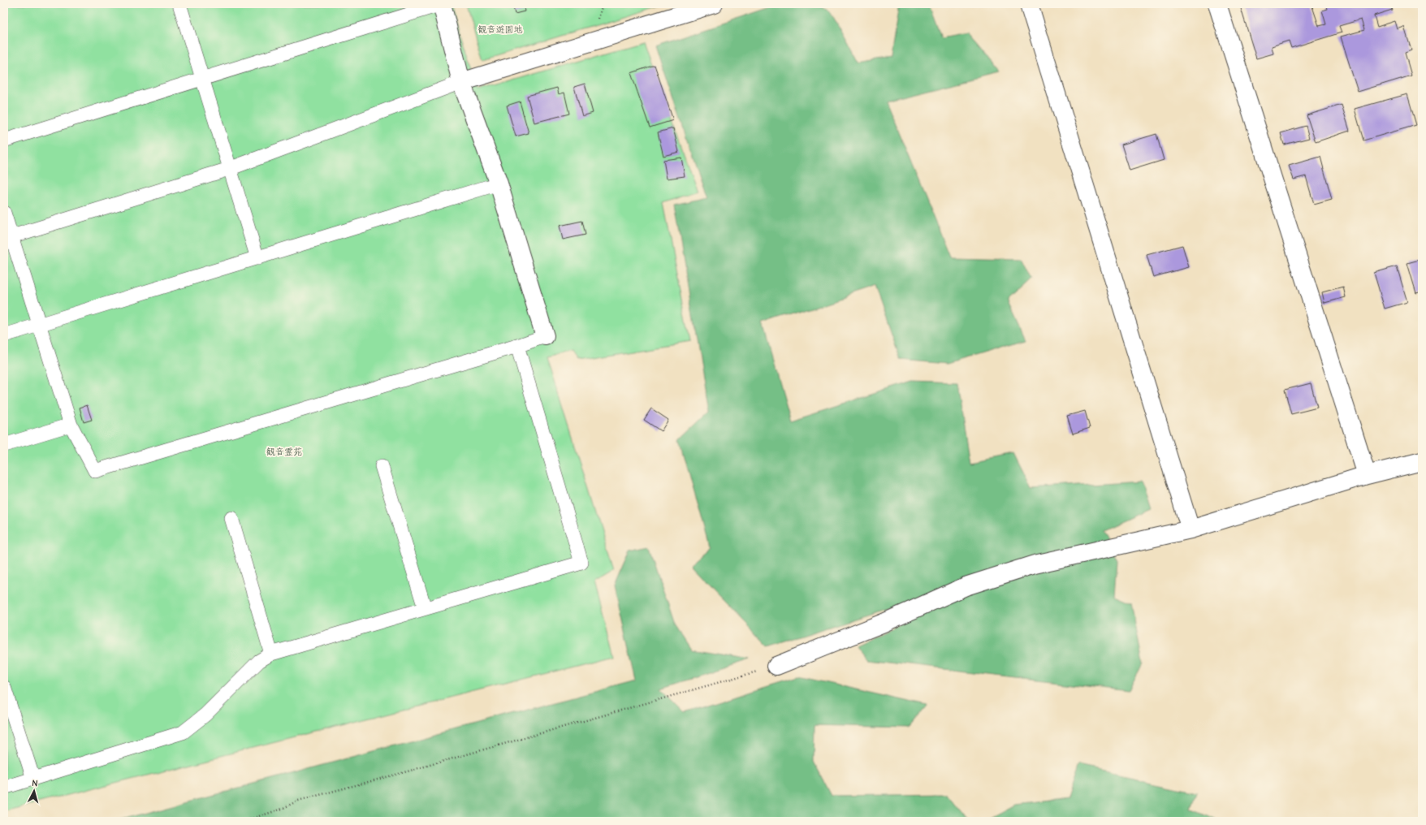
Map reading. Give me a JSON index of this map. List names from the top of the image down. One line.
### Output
{"parks":["観音遊園地","観音霊苑"],"north":"top"}
